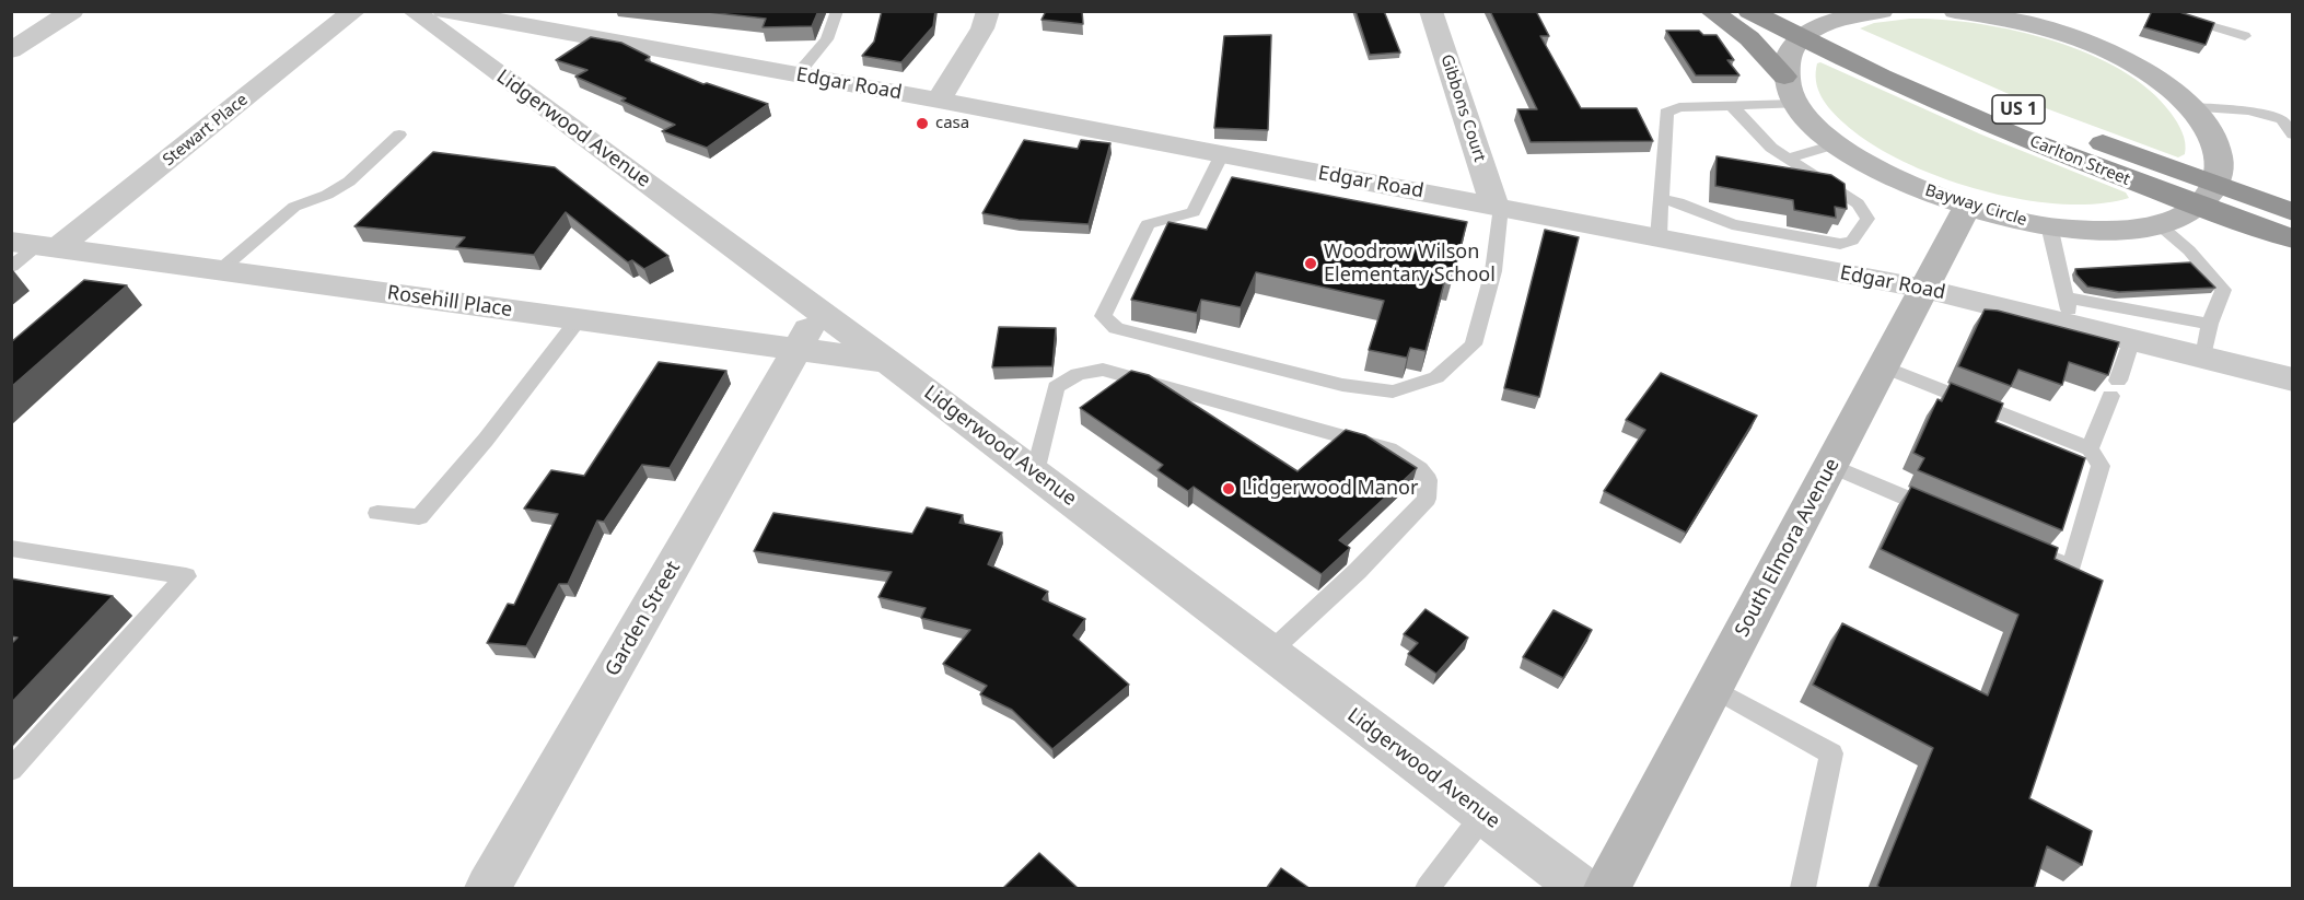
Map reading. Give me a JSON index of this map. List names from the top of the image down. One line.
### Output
{"streets":{"highway":["US 1","Carlton Street"],"main road":["Bayway Circle","South Elmora Avenue"],"street":["Edgar Road","Gibbons Court","Lidgerwood Avenue","Stewart Place","Rosehill Place","Garden Street"]},"crossings":[["Edgar Road","Gibbons Court"],["Edgar Road","South Elmora Avenue"],["Lidgerwood Avenue","Rosehill Place"],["Lidgerwood Avenue","Garden Street"],["Stewart Place","Rosehill Place"],["Carlton Street","Bayway Circle"],["Bayway Circle","South Elmora Avenue"],["Rosehill Place","Garden Street"]],"places":["casa","Woodrow Wilson Elementary School","Lidgerwood Manor"]}
